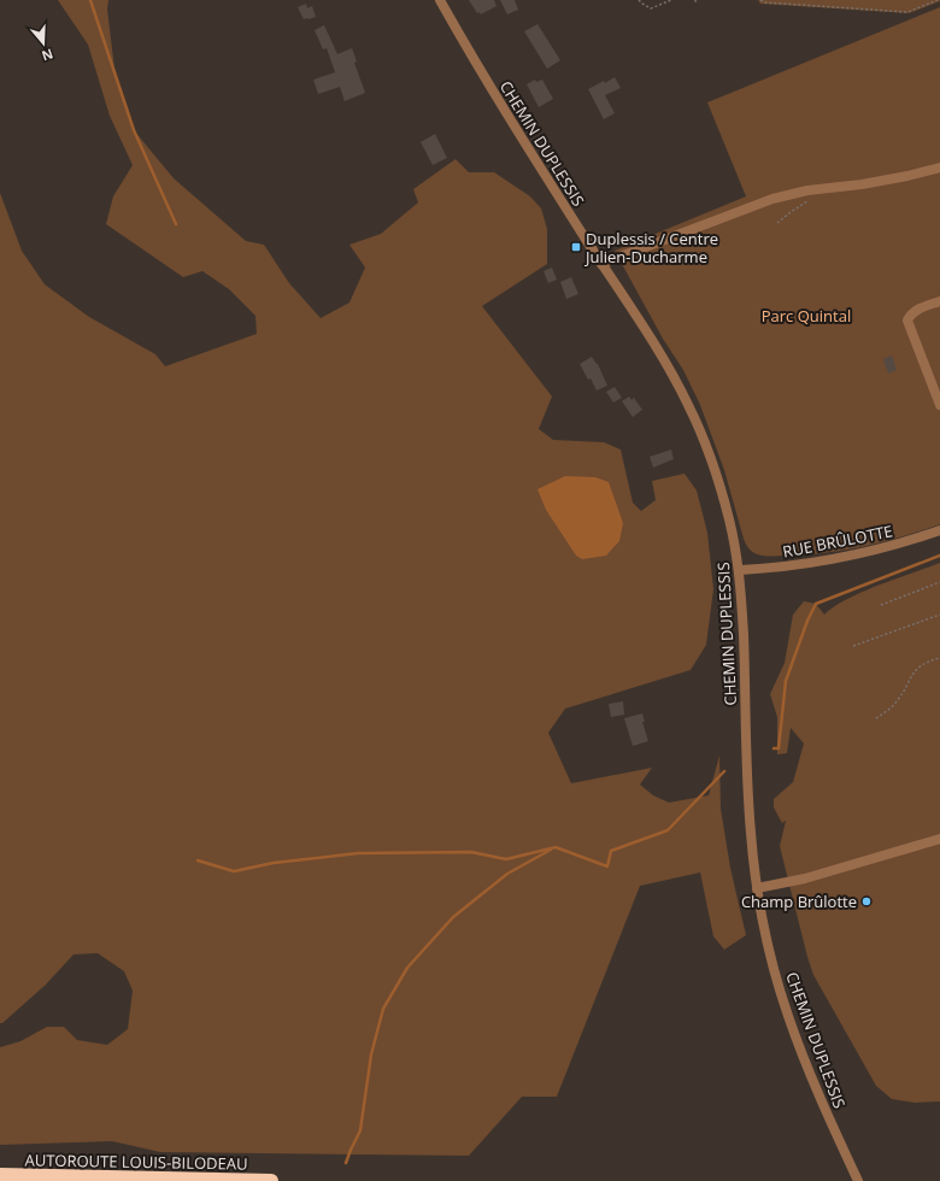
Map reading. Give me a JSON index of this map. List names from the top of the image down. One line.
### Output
{"streets":{"highway":["AUTOROUTE LOUIS-BILODEAU"],"street":["CHEMIN DUPLESSIS","RUE BRÛLOTTE"]},"crossings":[["CHEMIN DUPLESSIS","RUE BRÛLOTTE"]],"parks":["Parc Quintal"],"places":{"transit":["Duplessis / Centre Julien-Ducharme"],"other":["Champ Brûlotte"]},"north":"bottom"}
